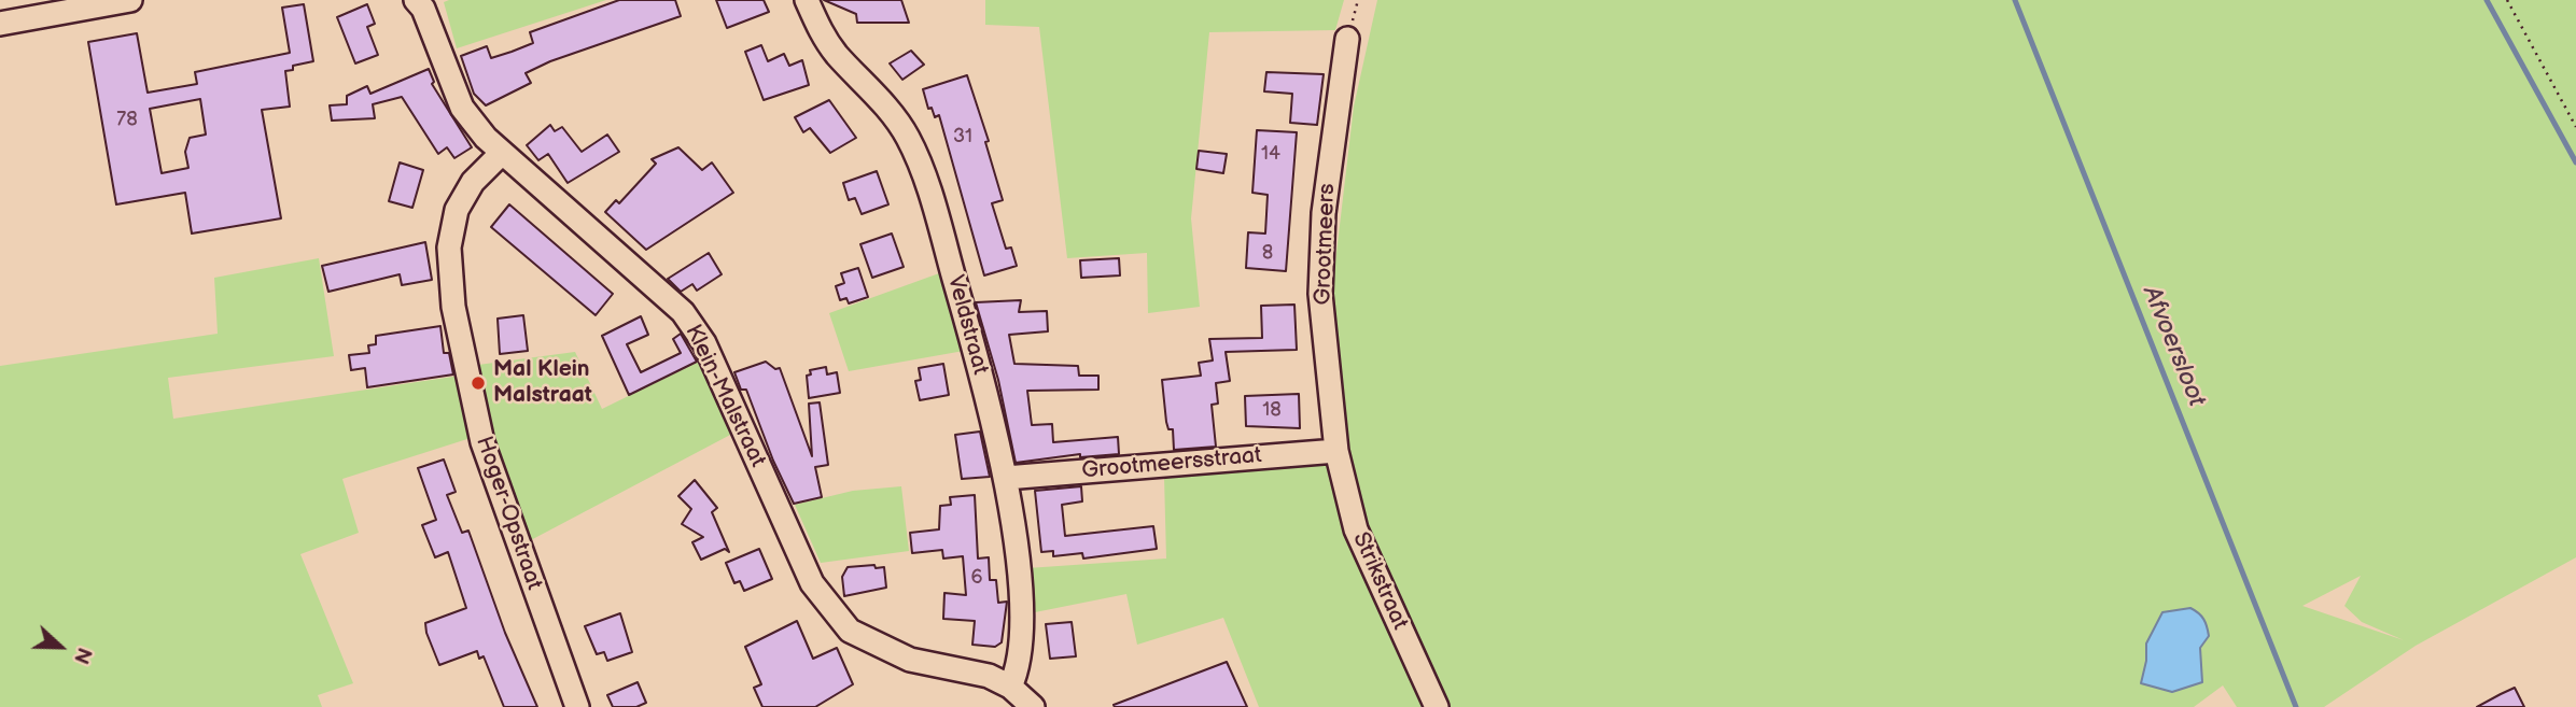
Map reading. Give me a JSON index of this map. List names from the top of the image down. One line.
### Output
{"streets":{"street":["Grootmeers","Veldstraat","Klein-Malstraat","Grootmeersstraat","Hoger-Opstraat","Strikstraat"]},"crossings":[["Grootmeers","Grootmeersstraat"],["Grootmeers","Strikstraat"],["Veldstraat","Klein-Malstraat"],["Veldstraat","Grootmeersstraat"],["Klein-Malstraat","Hoger-Opstraat"],["Grootmeersstraat","Strikstraat"]],"water":["Afvoersloot"],"places":["Mal Klein Malstraat"],"house_numbers":["78","31","14","8","18","6"],"north":"right"}
